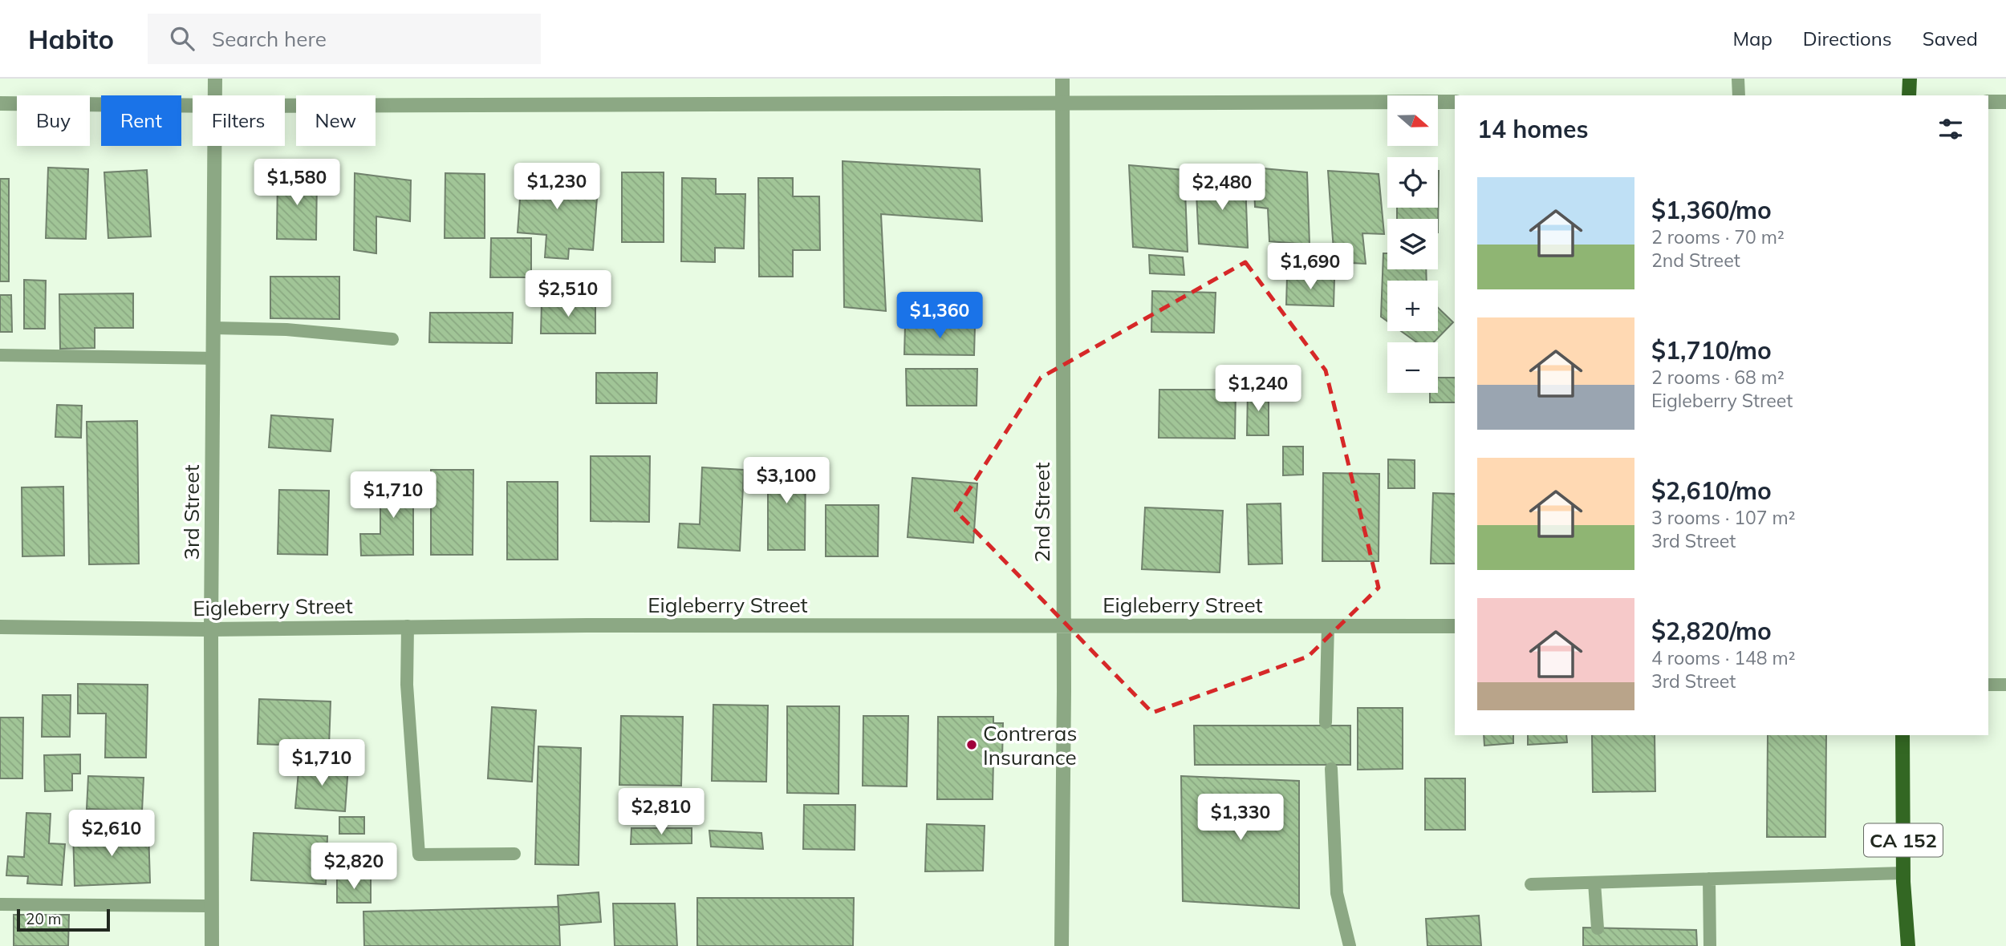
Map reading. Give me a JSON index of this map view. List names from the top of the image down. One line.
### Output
{"streets":{"main road":["CA 152"],"street":["3rd Street","2nd Street","Eigleberry Street"]},"crossings":[["3rd Street","Eigleberry Street"],["2nd Street","Eigleberry Street"]],"places":["Contreras Insurance"],"scale_bar":"20 m","north":"right","page":{"header":"Habito","search":"Search here","nav":["Map","Directions","Saved"],"map_buttons":["+","−"],"chip":["Buy","Rent","Filters","New"],"heading":"14 homes","price":["$1,580","$1,230","$2,480","$1,690","$2,510","$1,360","$1,240","$3,100","$1,710","$1,710","$2,810","$1,330","$2,610","$2,820"],"list":[{"name":"$1,360/mo","note":"2 rooms · 70 m² · 2nd Street"},{"name":"$1,710/mo","note":"2 rooms · 68 m² · Eigleberry Street"},{"name":"$2,610/mo","note":"3 rooms · 107 m² · 3rd Street"},{"name":"$2,820/mo","note":"4 rooms · 148 m² · 3rd Street"}],"scale":"20 m"}}
